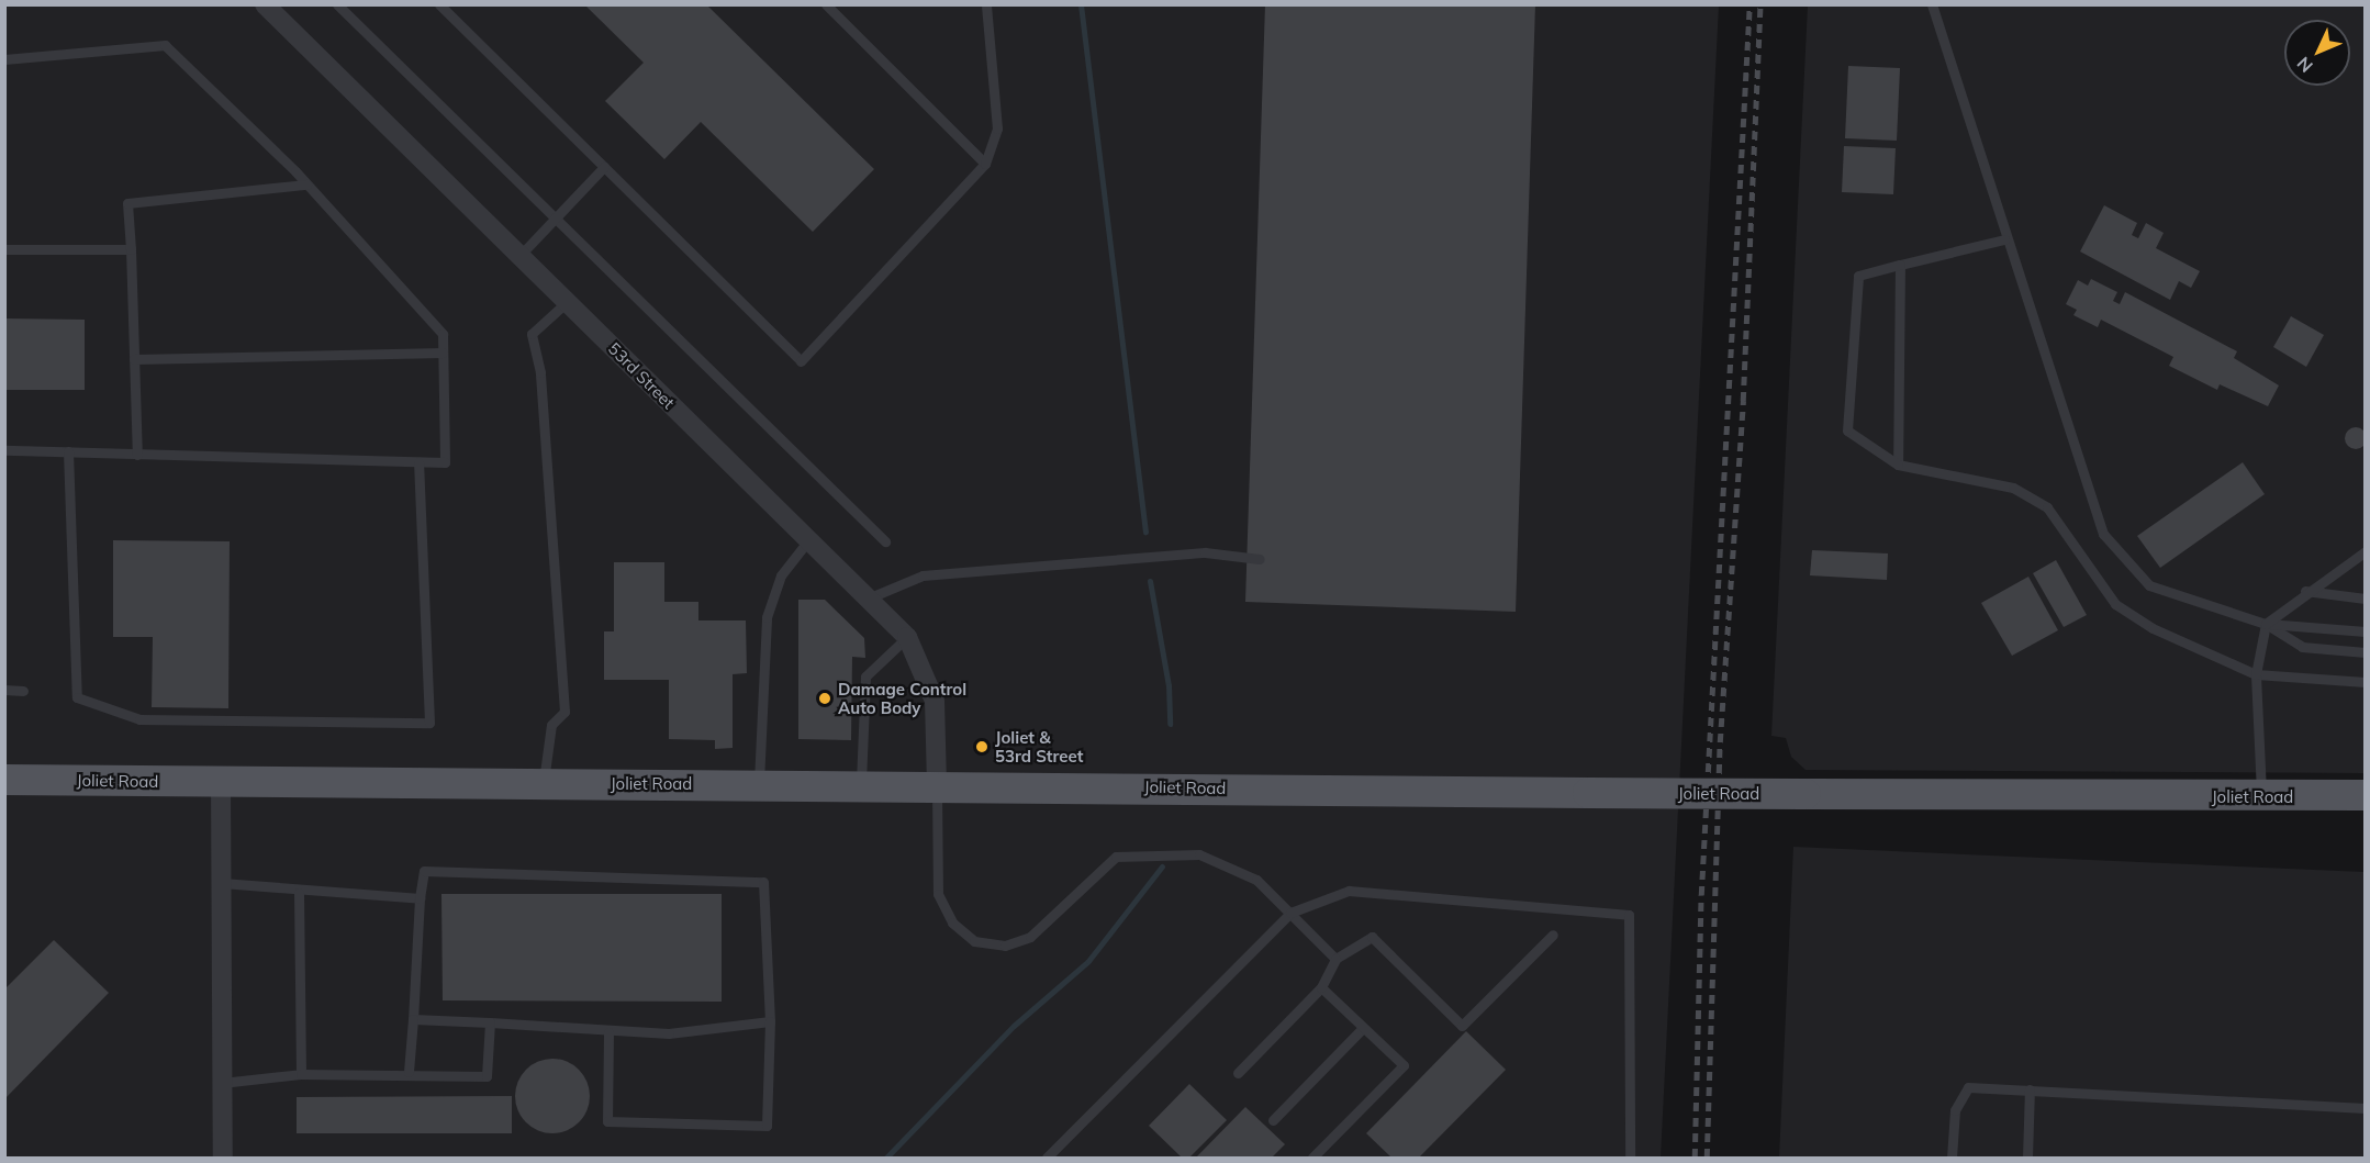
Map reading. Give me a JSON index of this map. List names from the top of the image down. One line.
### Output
{"streets":{"main road":["Joliet Road"],"street":["53rd Street"]},"crossings":[["53rd Street","Joliet Road"]],"places":["Damage Control Auto Body","Joliet & 53rd Street"],"north":"bottom left"}
